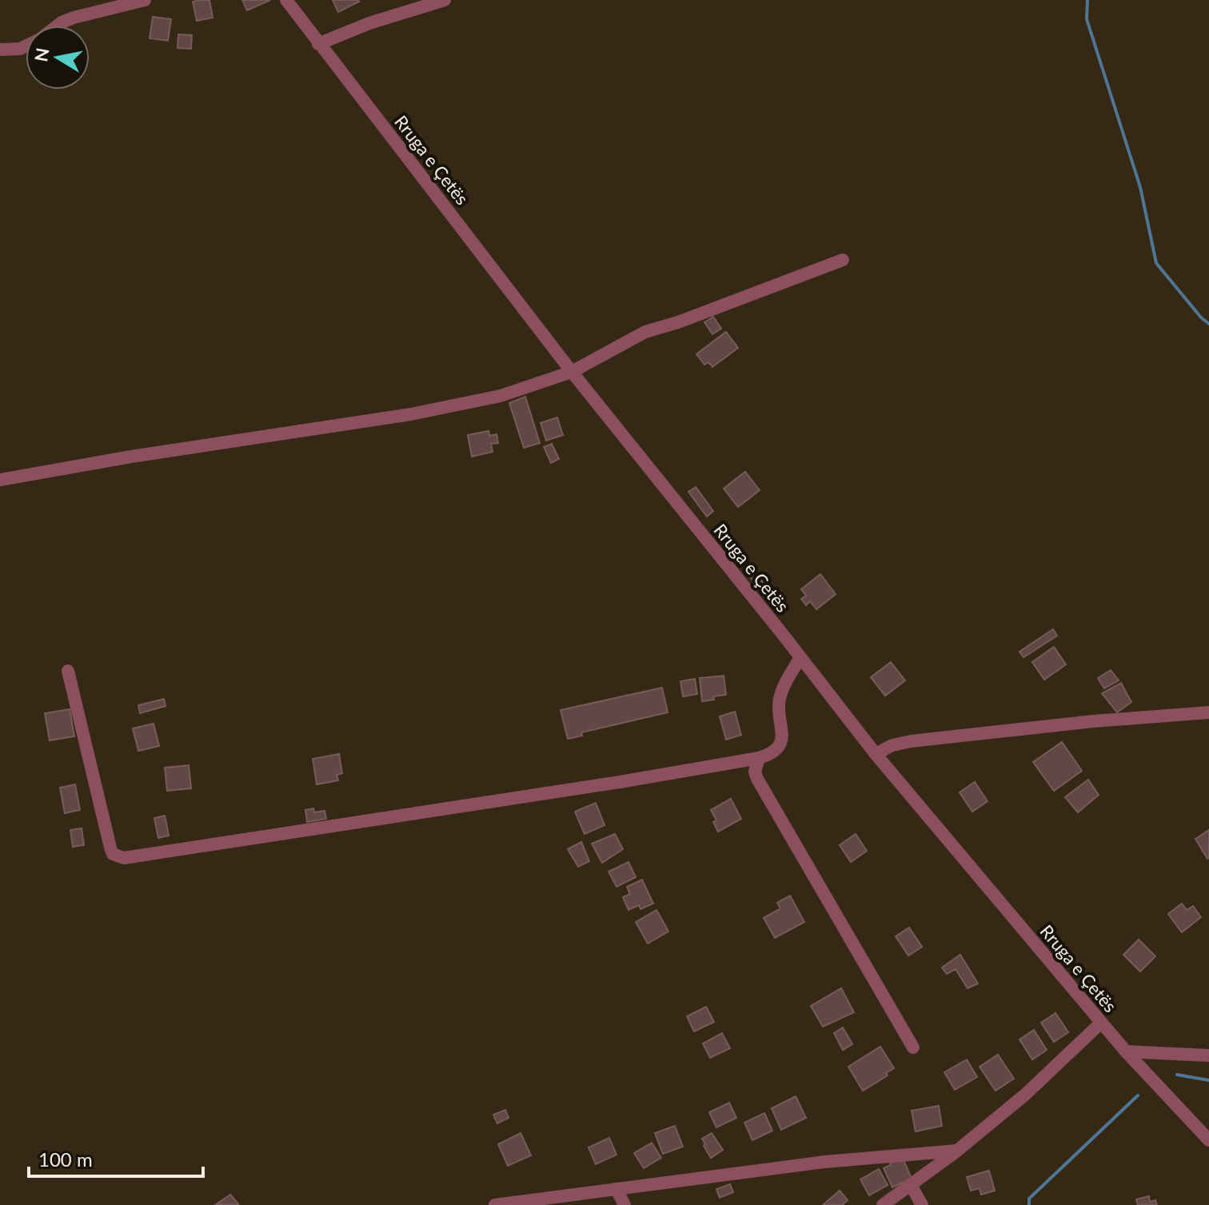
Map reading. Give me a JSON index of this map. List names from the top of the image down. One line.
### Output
{"streets":{"street":["Rruga e Çetës"]},"scale_bar":"100 m","north":"left"}
